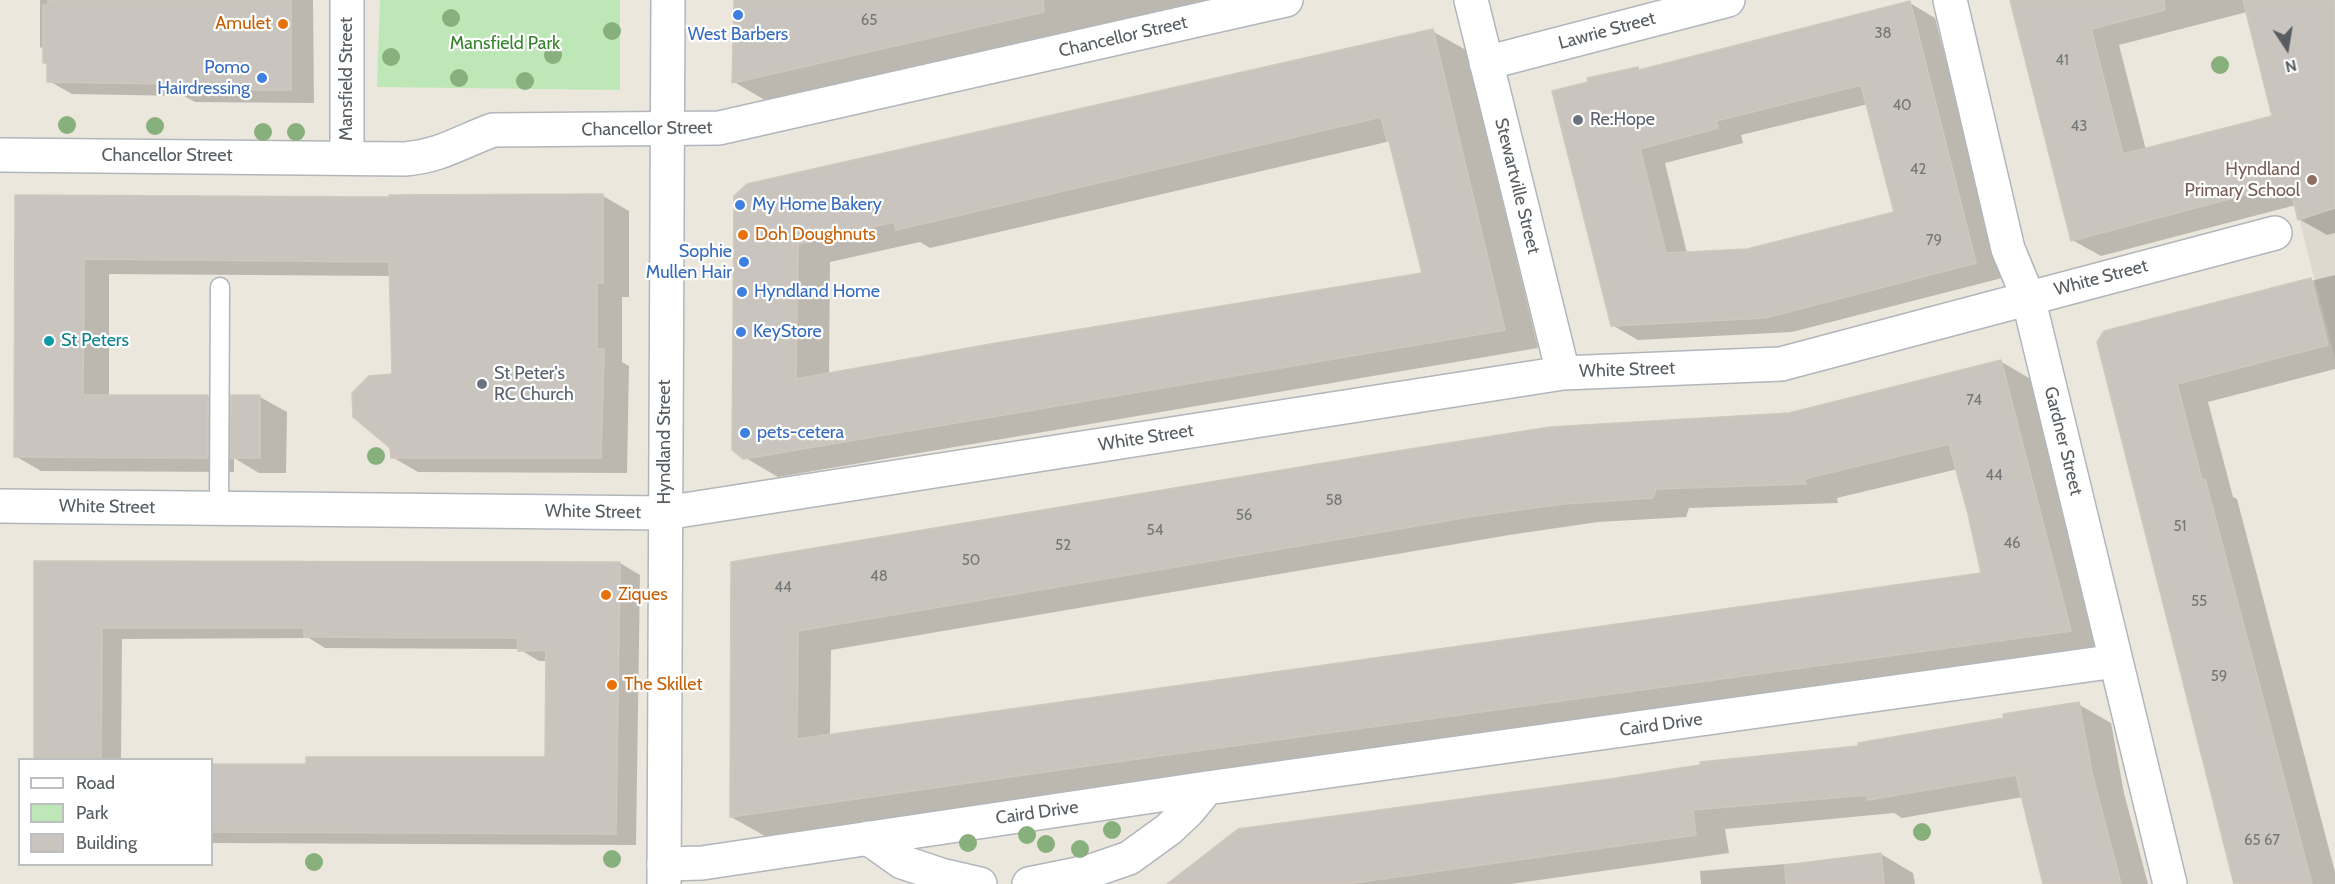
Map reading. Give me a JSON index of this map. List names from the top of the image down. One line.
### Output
{"streets":{"street":["Lawrie Street","Chancellor Street","Mansfield Street","Stewartville Street","White Street","Gardner Street","Hyndland Street","Caird Drive"]},"crossings":[["Lawrie Street","Stewartville Street"],["Chancellor Street","Mansfield Street"],["Chancellor Street","Hyndland Street"],["Stewartville Street","White Street"],["White Street","Gardner Street"],["White Street","Hyndland Street"],["Gardner Street","Caird Drive"],["Hyndland Street","Caird Drive"]],"parks":["Mansfield Park"],"places":["West Barbers","Amulet","Pomo Hairdressing","Re:Hope","Hyndland Primary School","My Home Bakery","Doh Doughnuts","Sophie Mullen Hair","Hyndland Home","KeyStore","St Peters","St Peter's RC Church","pets-cetera","Ziques","The Skillet"],"house_numbers":["65","38","41","40","43","42","79","74","44","58","56","51","54","46","52","50","48","44","55","59","65 67"],"legend":["Road","Park","Building"],"north":"bottom"}
